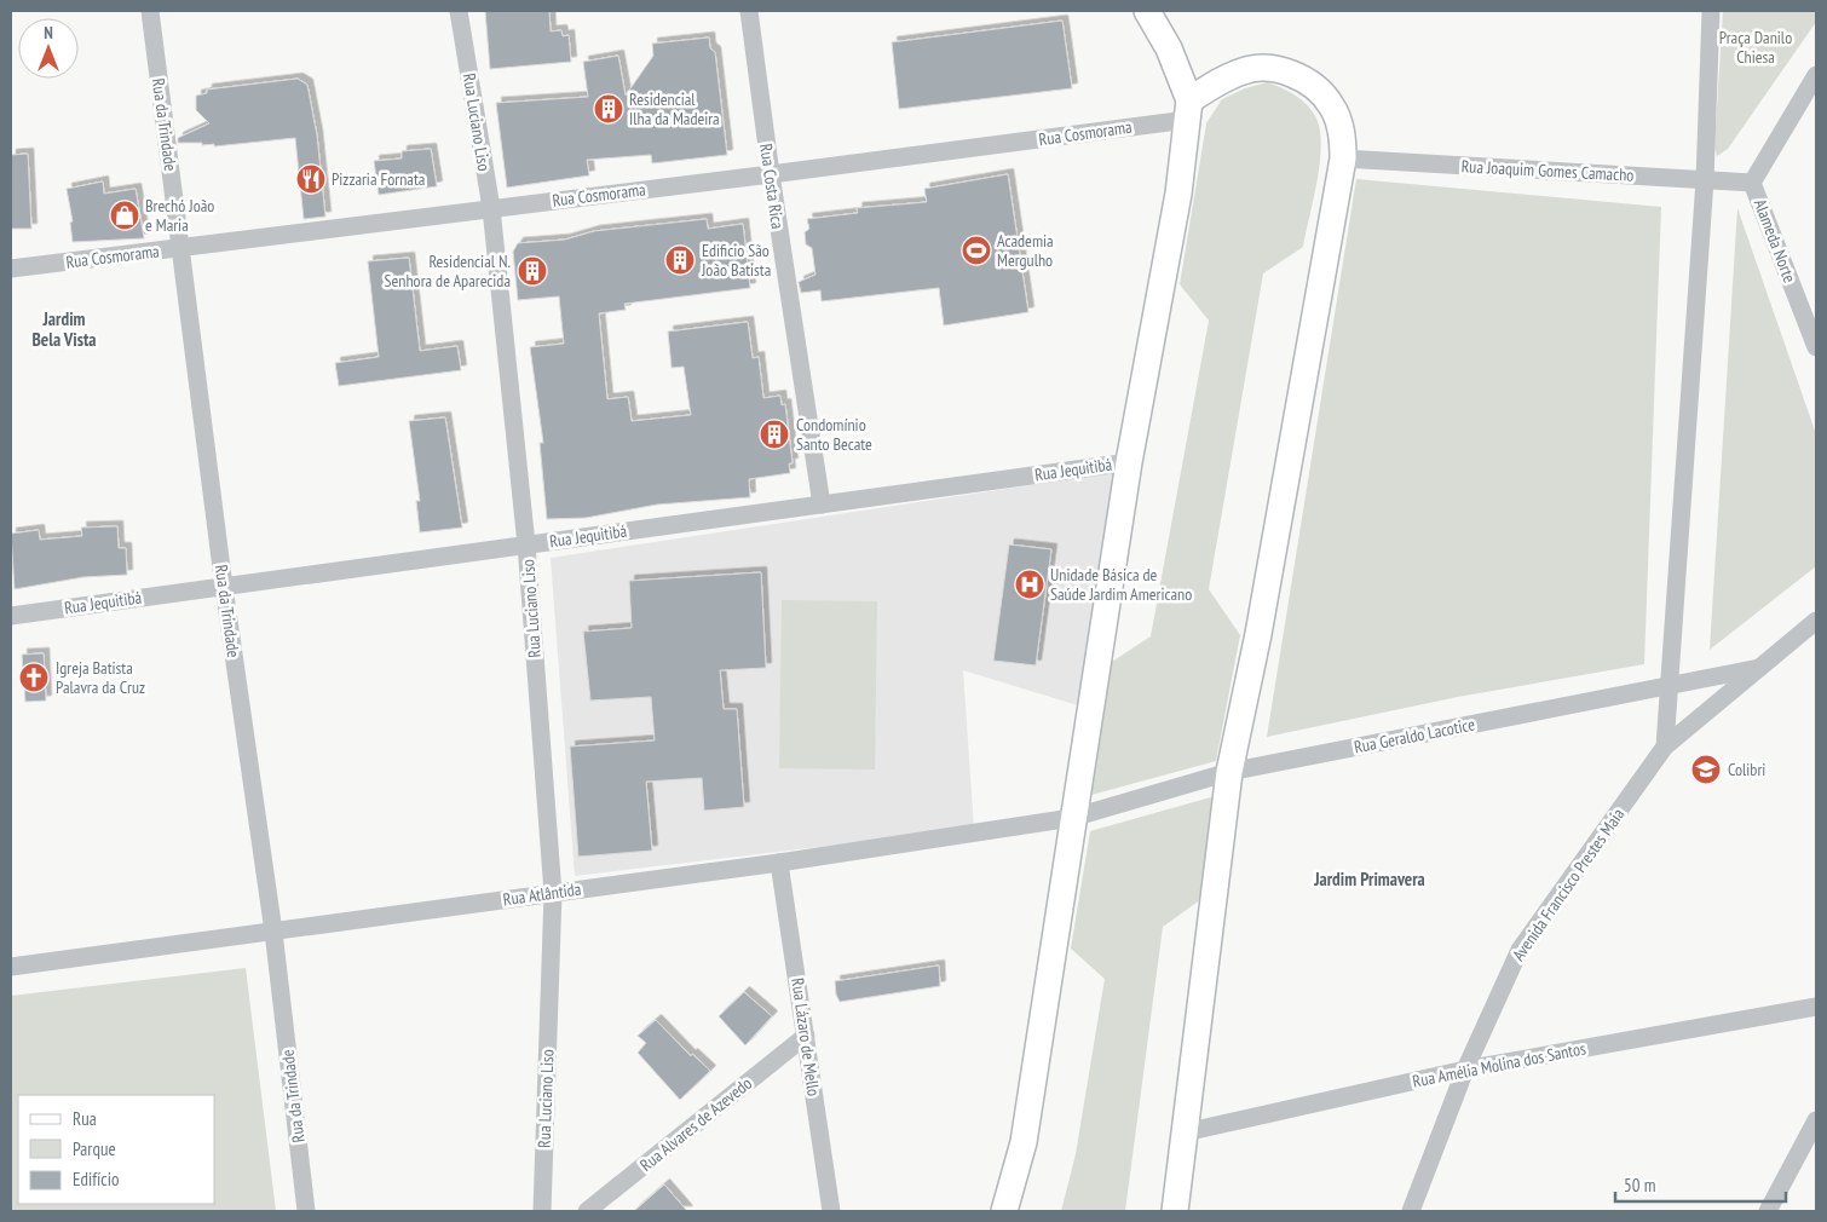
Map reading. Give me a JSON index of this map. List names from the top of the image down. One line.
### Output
{"streets":{"street":["Rua Luciano Liso","Rua da Trindade","Rua Cosmorama","Rua Joaquim Gomes Camacho","Rua Costa Rica","Alameda Norte","Rua Jequitibá","Rua Geraldo Lacotice","Avenida Francisco Prestes Maia","Rua Atlântida","Rua Lázaro de Mello","Rua Amélia Molina dos Santos","Rua Alvares de Azevedo"]},"crossings":[["Rua Luciano Liso","Rua Cosmorama"],["Rua Luciano Liso","Rua Jequitibá"],["Rua Luciano Liso","Rua Atlântida"],["Rua da Trindade","Rua Cosmorama"],["Rua da Trindade","Rua Jequitibá"],["Rua da Trindade","Rua Atlântida"],["Rua Cosmorama","Rua Costa Rica"],["Rua Joaquim Gomes Camacho","Alameda Norte"],["Rua Costa Rica","Rua Jequitibá"],["Rua Geraldo Lacotice","Avenida Francisco Prestes Maia"],["Rua Geraldo Lacotice","Rua Atlântida"],["Avenida Francisco Prestes Maia","Rua Amélia Molina dos Santos"],["Rua Atlântida","Rua Lázaro de Mello"],["Rua Lázaro de Mello","Rua Alvares de Azevedo"]],"districts":["Jardim Bela Vista","Jardim Primavera"],"parks":["Praça Danilo Chiesa"],"places":{"building":["Residencial Ilha da Madeira","Edificio São João Batista","Residencial N. Senhora de Aparecida","Condomínio Santo Becate"],"restaurant":["Pizzaria Fornata"],"shop":["Brechó João e Maria"],"sports":["Academia Mergulho"],"hospital":["Unidade Básica de Saúde Jardim Americano"],"church":["Igreja Batista Palavra da Cruz"],"school or university":["Colibri"]},"legend":["Rua","Parque","Edifício"],"scale_bar":"50 m","north":"top"}
